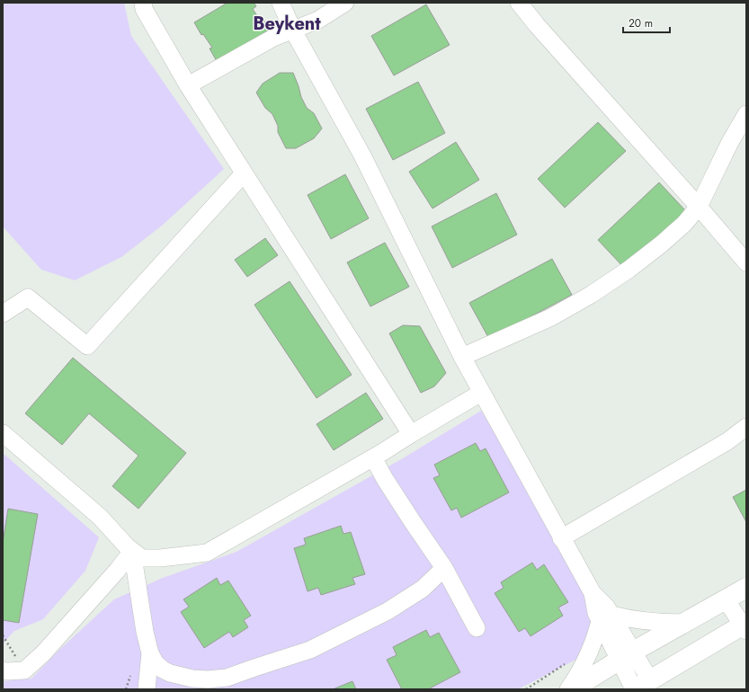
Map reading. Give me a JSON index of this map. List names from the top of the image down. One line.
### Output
{"districts":["Beykent"],"scale_bar":"20 m"}
